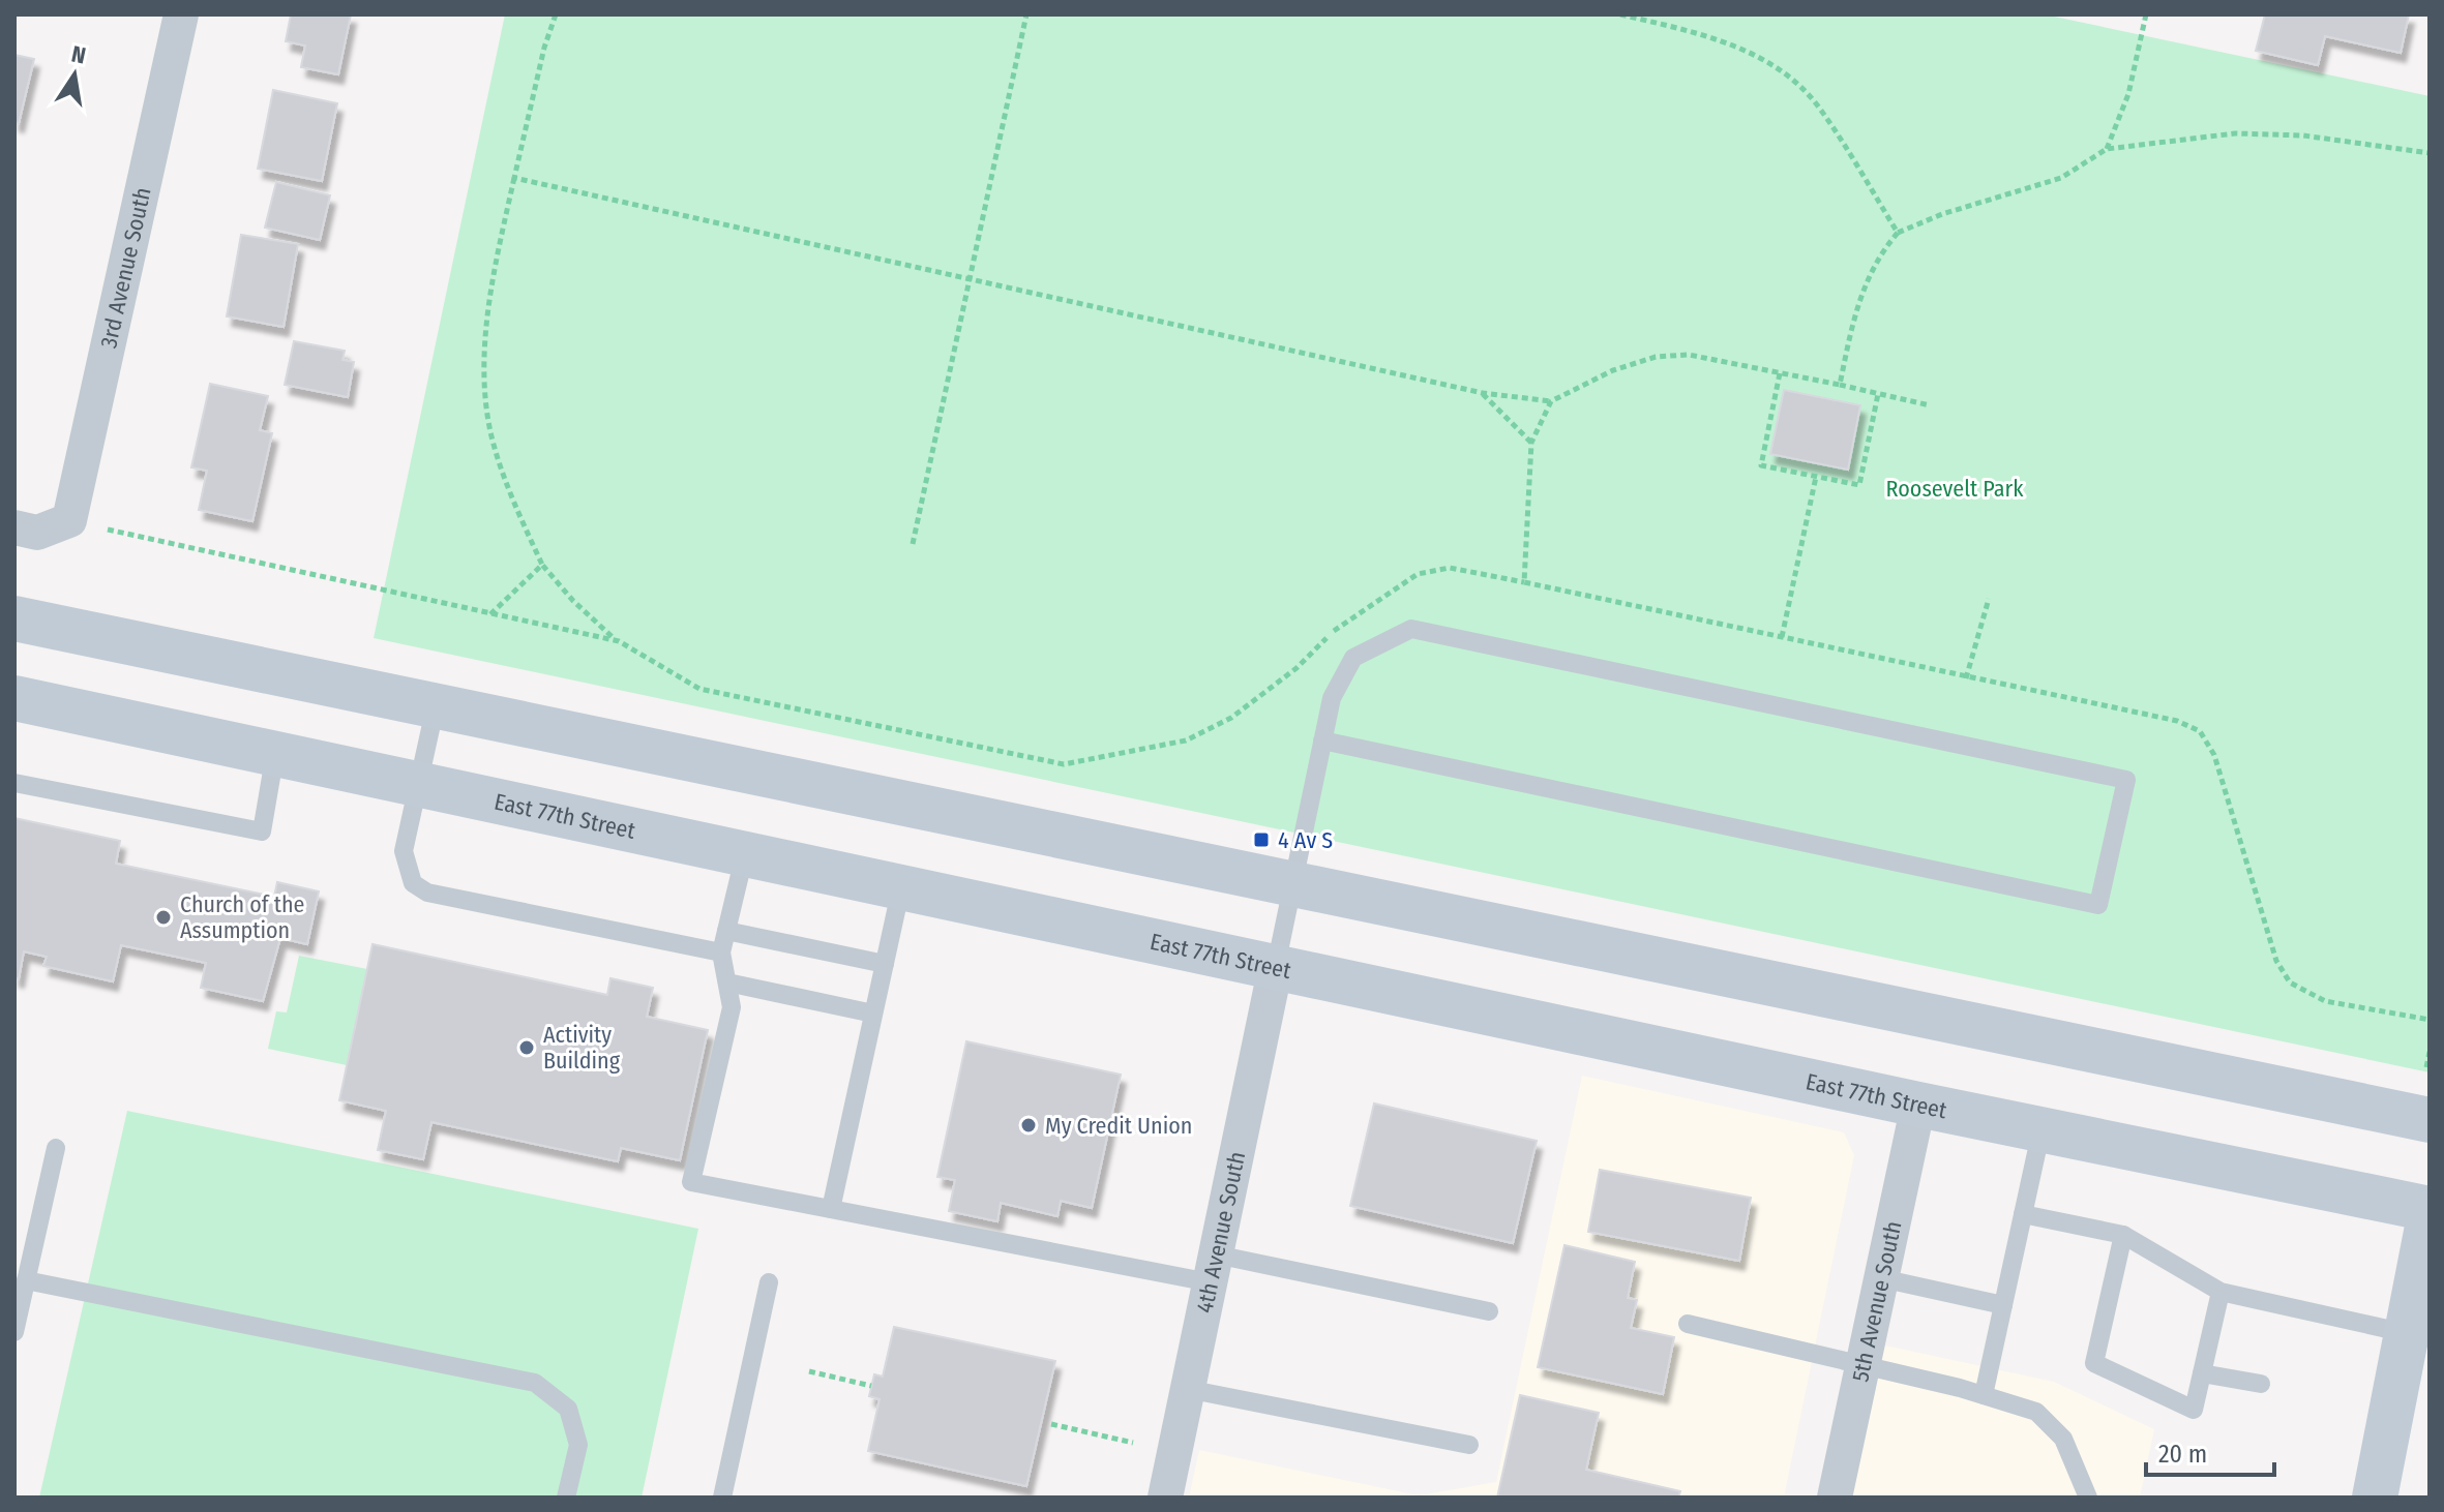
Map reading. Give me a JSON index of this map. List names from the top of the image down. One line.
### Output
{"streets":{"street":["3rd Avenue South","East 77th Street","4th Avenue South","5th Avenue South"]},"crossings":[["East 77th Street","4th Avenue South"],["East 77th Street","5th Avenue South"]],"parks":["Roosevelt Park"],"places":{"transit":["4 Av S"],"other":["Church of the Assumption","Activity Building","My Credit Union"]},"scale_bar":"20 m","north":"top"}
